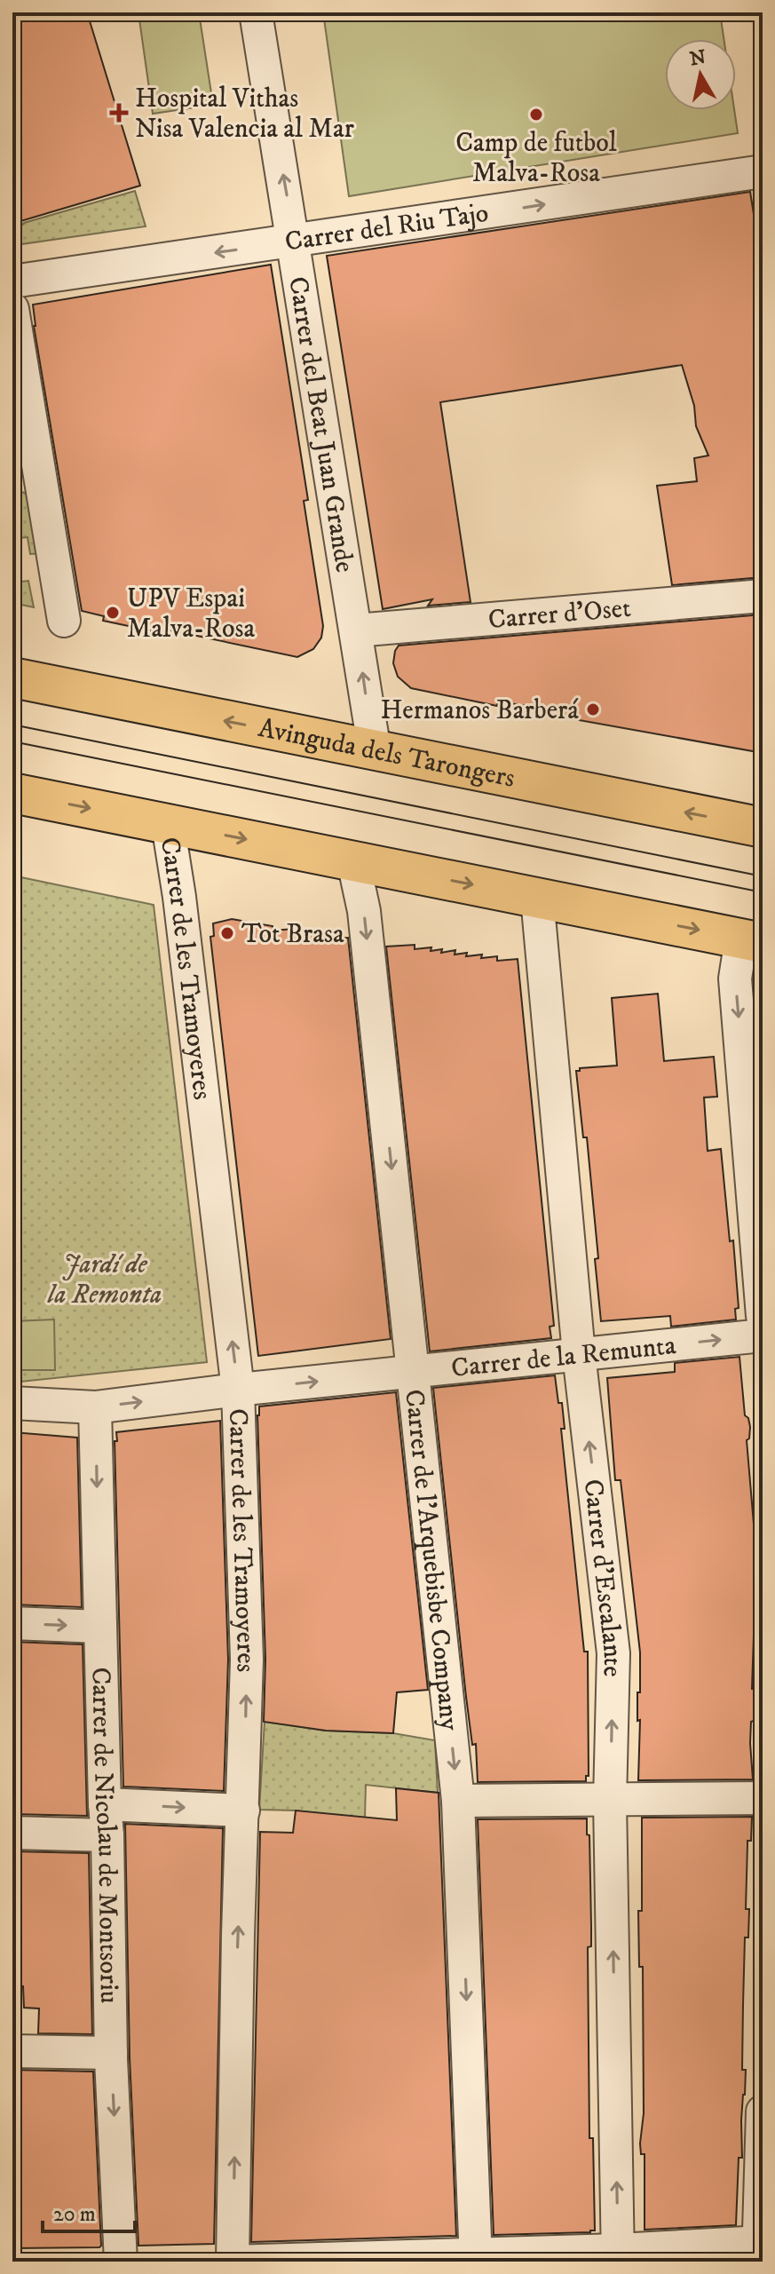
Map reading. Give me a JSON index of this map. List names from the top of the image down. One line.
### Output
{"streets":{"main road":["Avinguda dels Tarongers"],"street":["Carrer del Riu Tajo","Carrer del Beat Juan Grande","Carrer d'Oset","Carrer de les Tramoyeres","Carrer de la Remunta","Carrer de l'Arquebisbe Company","Carrer d'Escalante","Carrer de Nicolau de Montsoriu"]},"crossings":[["Carrer del Riu Tajo","Carrer del Beat Juan Grande"],["Carrer del Beat Juan Grande","Carrer d'Oset"],["Carrer del Beat Juan Grande","Avinguda dels Tarongers"],["Carrer de les Tramoyeres","Carrer de la Remunta"],["Carrer de la Remunta","Carrer de l'Arquebisbe Company"],["Carrer de la Remunta","Carrer d'Escalante"],["Carrer de la Remunta","Carrer de Nicolau de Montsoriu"]],"one_way":["Carrer del Beat Juan Grande","Carrer de les Tramoyeres","Carrer de la Remunta","Carrer de l'Arquebisbe Company","Carrer d'Escalante","Carrer de Nicolau de Montsoriu"],"parks":["Jardí de la Remonta"],"places":{"health":["Hospital Vithas Nisa Valencia al Mar"],"other":["Camp de futbol Malva-Rosa","UPV Espai Malva-Rosa","Hermanos Barberá","Tot Brasa"]},"scale_bar":"20 m","north":"top"}
